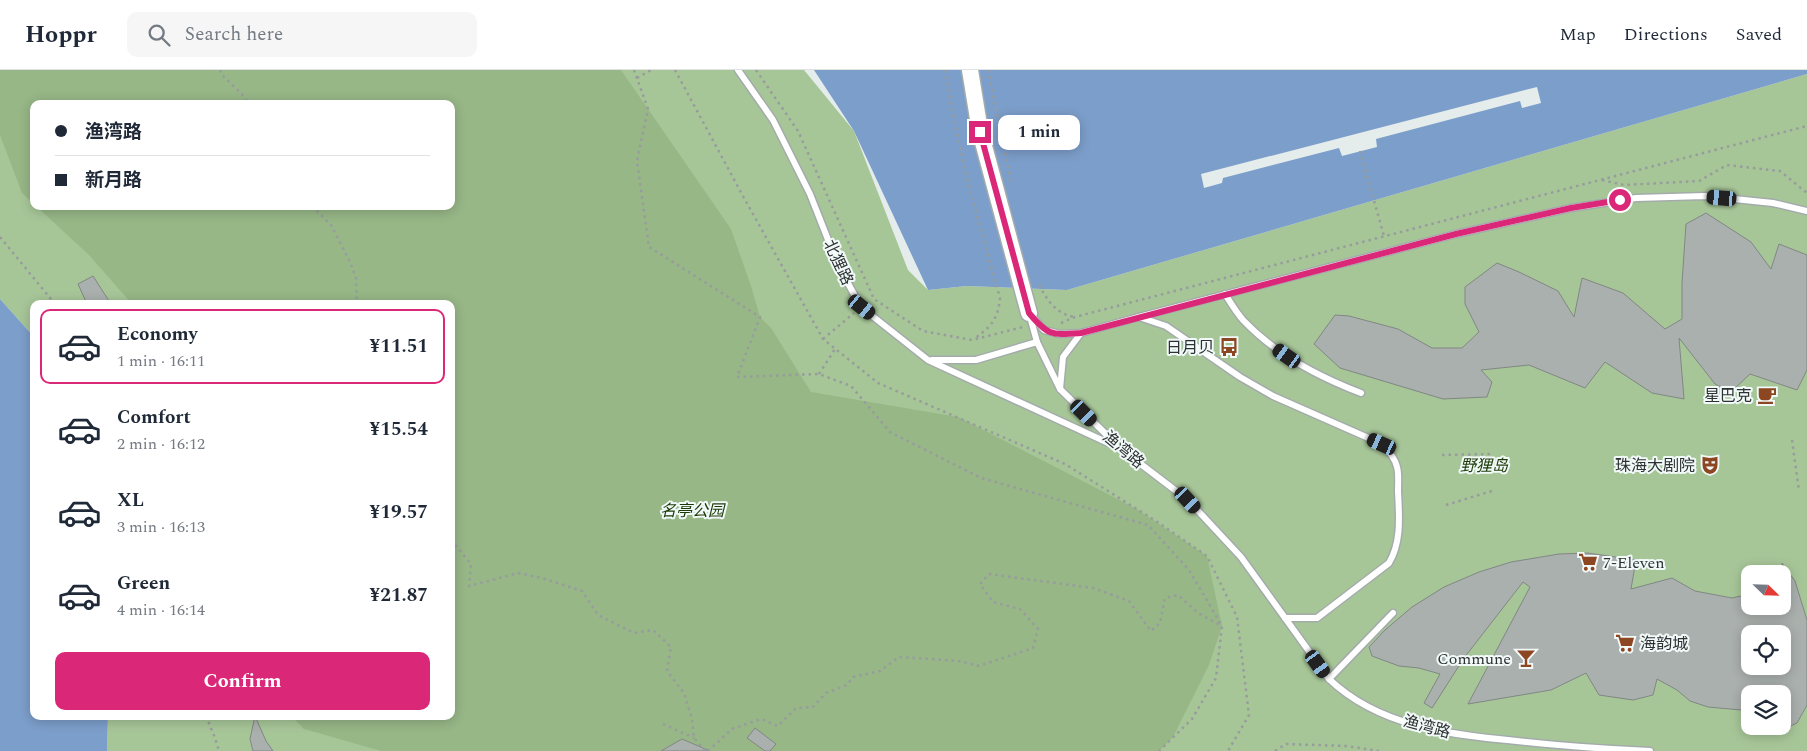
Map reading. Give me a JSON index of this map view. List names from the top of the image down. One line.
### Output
{"streets":{"lane":["北狸路","渔湾路"]},"crossings":[["北狸路","渔湾路"]],"parks":["野狸岛","名亭公园"],"places":{"bus stop":["日月贝"],"cafe":["星巴克"],"theatre":["珠海大剧院"],"supermarket":["7-Eleven","海韵城"],"bar":["Commune"]},"north":"bottom right","page":{"header":"Hoppr","search":"Search here","nav":["Map","Directions","Saved"],"banner":["渔湾路","新月路"],"bubble":"1 min","list":[{"name":"Economy","note":"1 min · 16:11","value":"¥11.51"},{"name":"Comfort","note":"2 min · 16:12","value":"¥15.54"},{"name":"XL","note":"3 min · 16:13","value":"¥19.57"},{"name":"Green","note":"4 min · 16:14","value":"¥21.87"}],"buttons":"Confirm"}}
